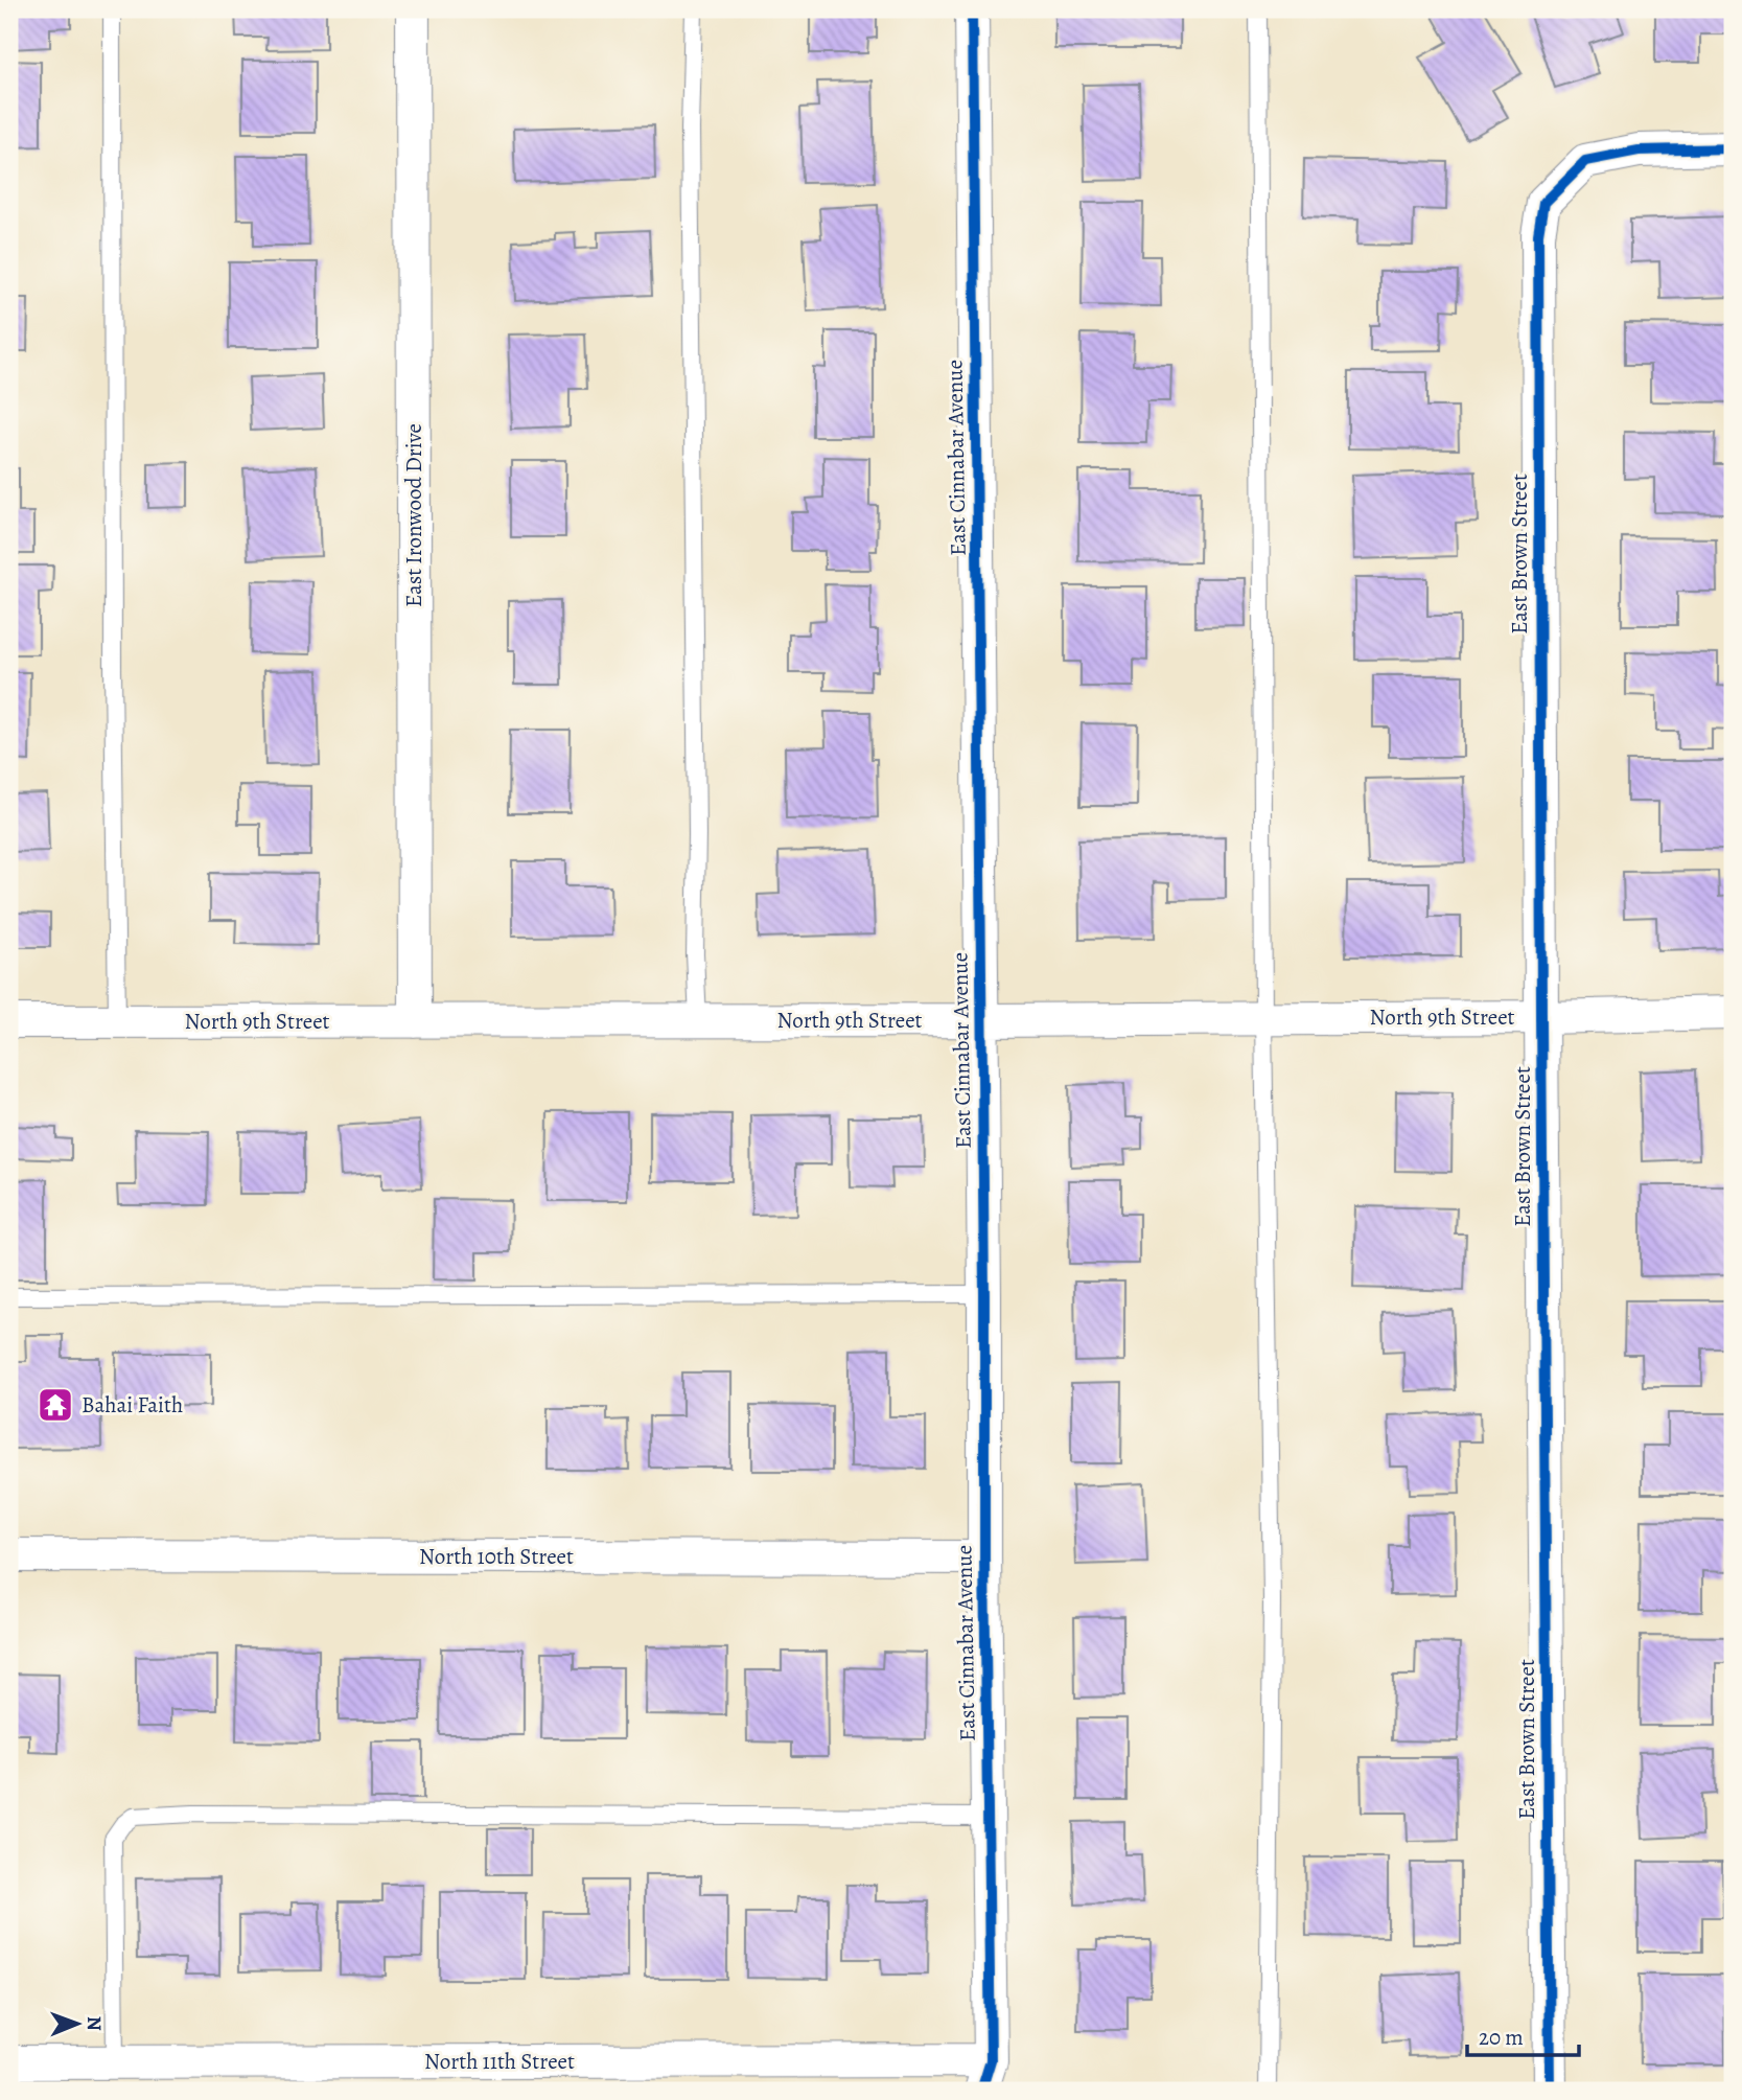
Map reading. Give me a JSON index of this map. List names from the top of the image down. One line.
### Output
{"streets":{"street":["East Cinnabar Avenue","East Ironwood Drive","East Brown Street","North 9th Street","North 10th Street","North 11th Street"]},"crossings":[["East Cinnabar Avenue","North 9th Street"],["East Cinnabar Avenue","North 10th Street"],["East Cinnabar Avenue","North 11th Street"],["East Ironwood Drive","North 9th Street"],["East Brown Street","North 9th Street"]],"places":{"temple":["Bahai Faith"]},"scale_bar":"20 m","north":"right"}
